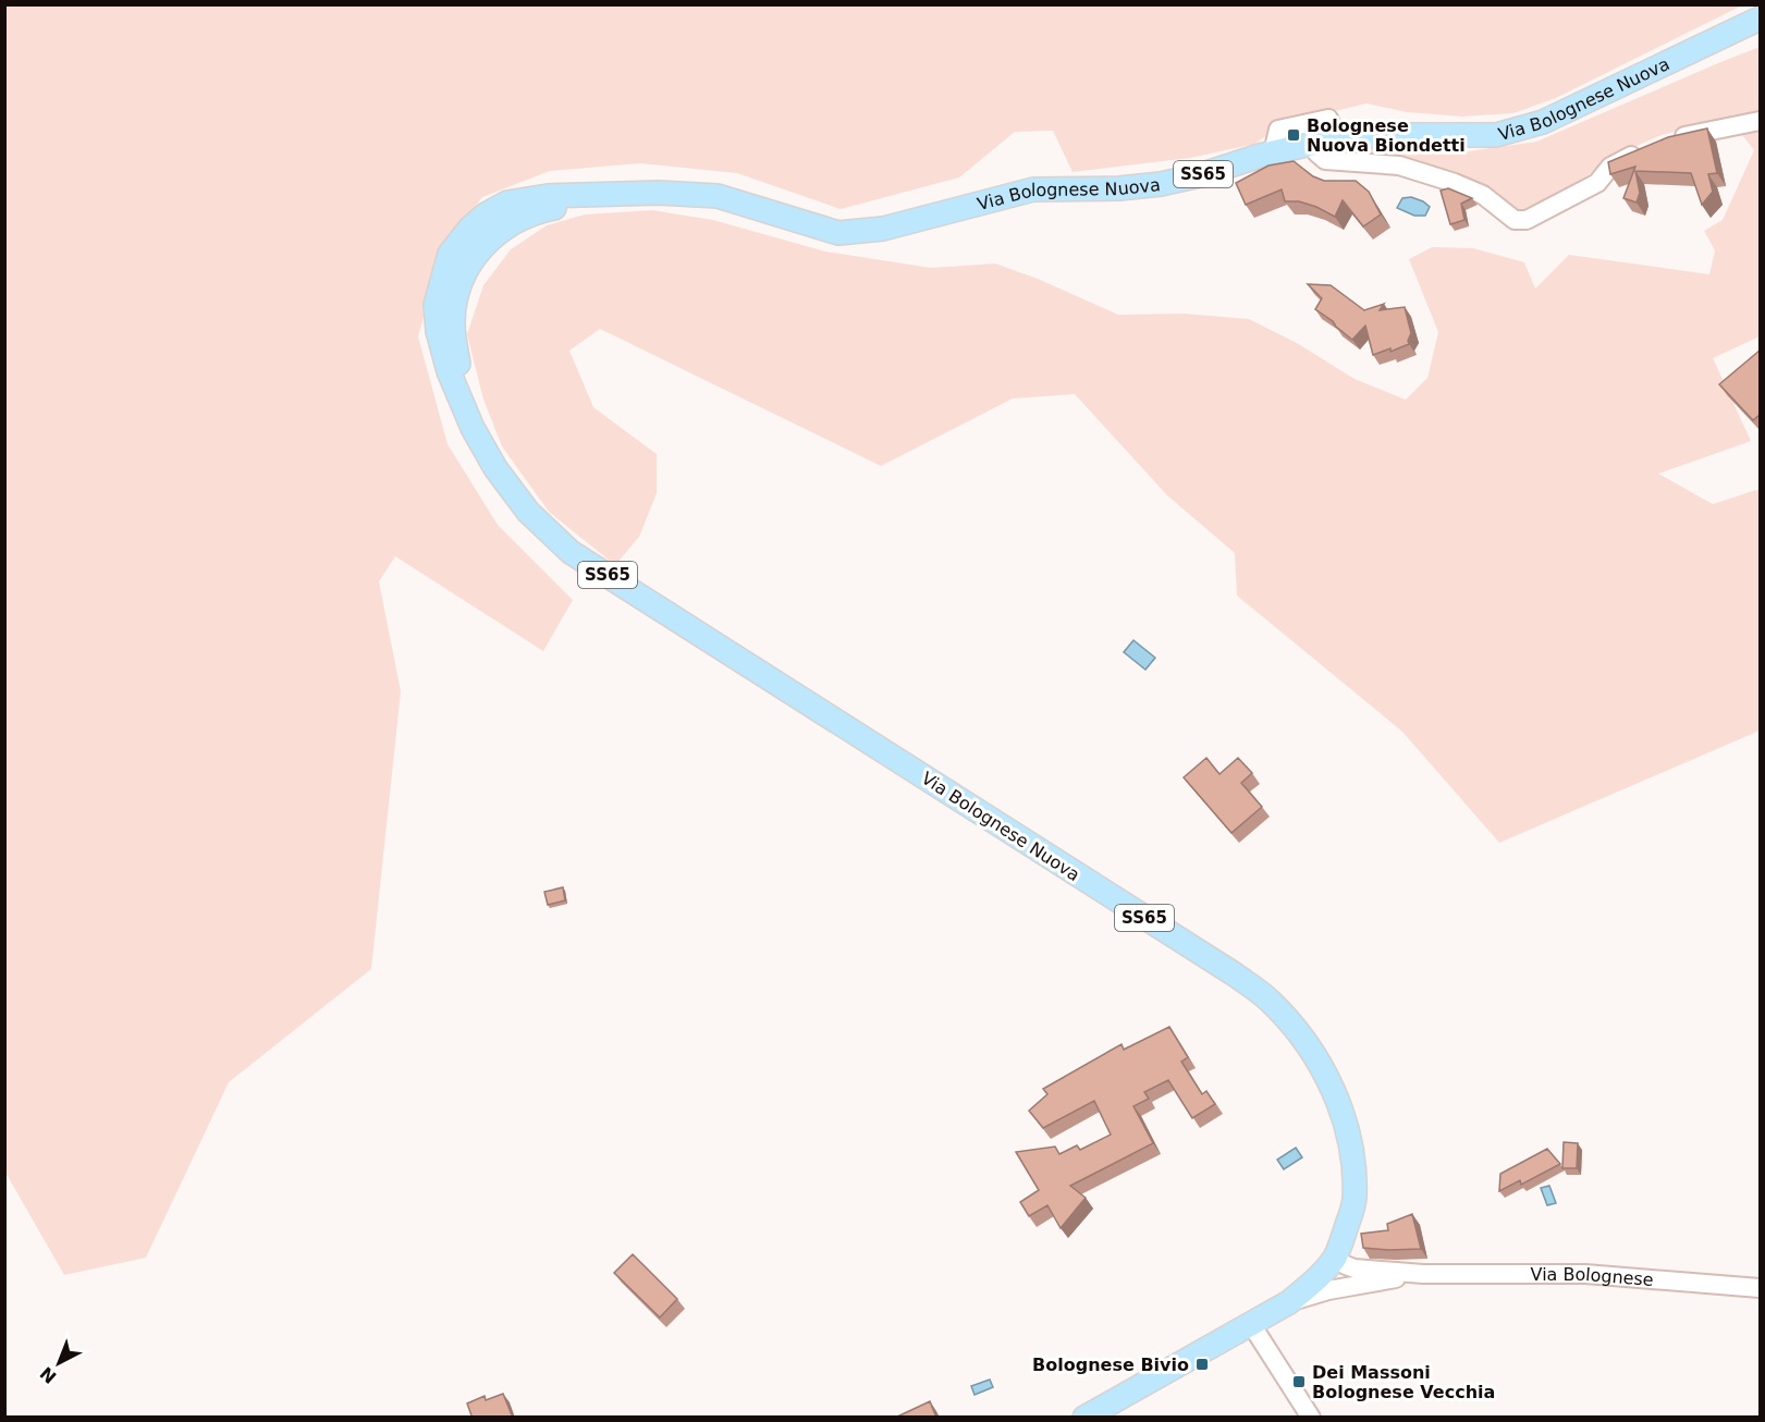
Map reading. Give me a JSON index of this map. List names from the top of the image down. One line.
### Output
{"streets":{"main road":["Via Bolognese Nuova","SS65","Via Bolognese"]},"crossings":[["Via Bolognese Nuova","Via Bolognese"]],"places":{"transit":["Bolognese Nuova Biondetti","Bolognese Bivio","Dei Massoni Bolognese Vecchia"]},"north":"bottom left"}
